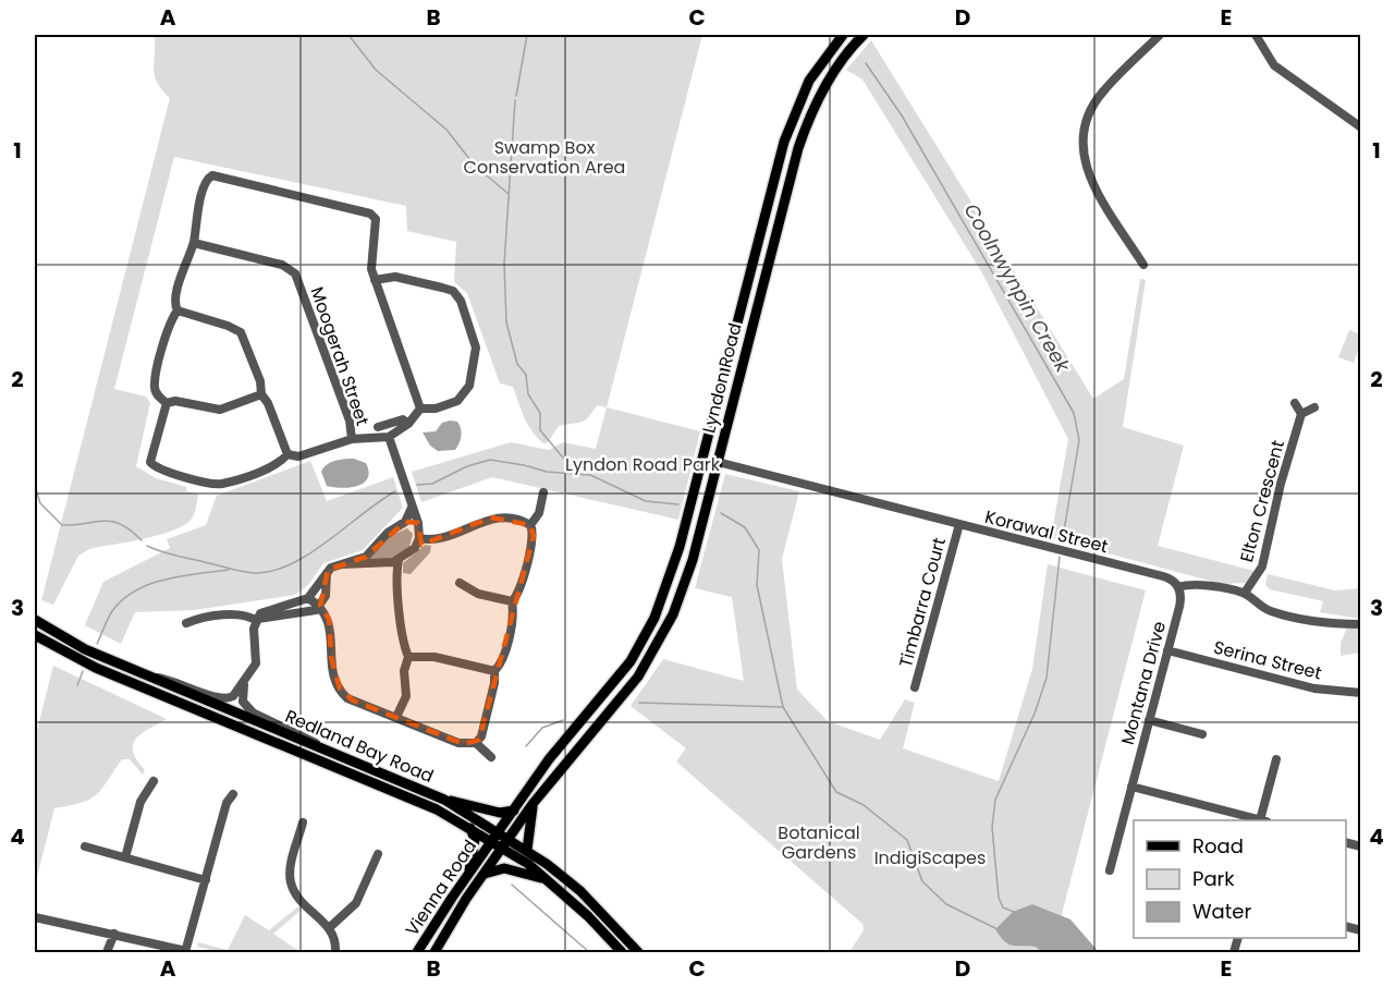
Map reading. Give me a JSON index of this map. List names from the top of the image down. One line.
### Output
{"streets":{"main road":["Lyndon Road","Redland Bay Road","Vienna Road"],"street":["Moogerah Street","Elton Crescent","Korawal Street","Timbarra Court","Serina Street","Montana Drive"]},"crossings":[["Lyndon Road","Korawal Street"],["Lyndon Road","Redland Bay Road"],["Lyndon Road","Vienna Road"],["Elton Crescent","Korawal Street"],["Korawal Street","Timbarra Court"],["Korawal Street","Montana Drive"],["Serina Street","Montana Drive"],["Redland Bay Road","Vienna Road"]],"water":["Coolnwynpin Creek"],"parks":["Swamp Box Conservation Area","Lyndon Road Park","Botanical Gardens","IndigiScapes"],"legend":["Road","Park","Water"],"grid":{"columns":["A","B","C","D","E"],"rows":["1","2","3","4"]}}
